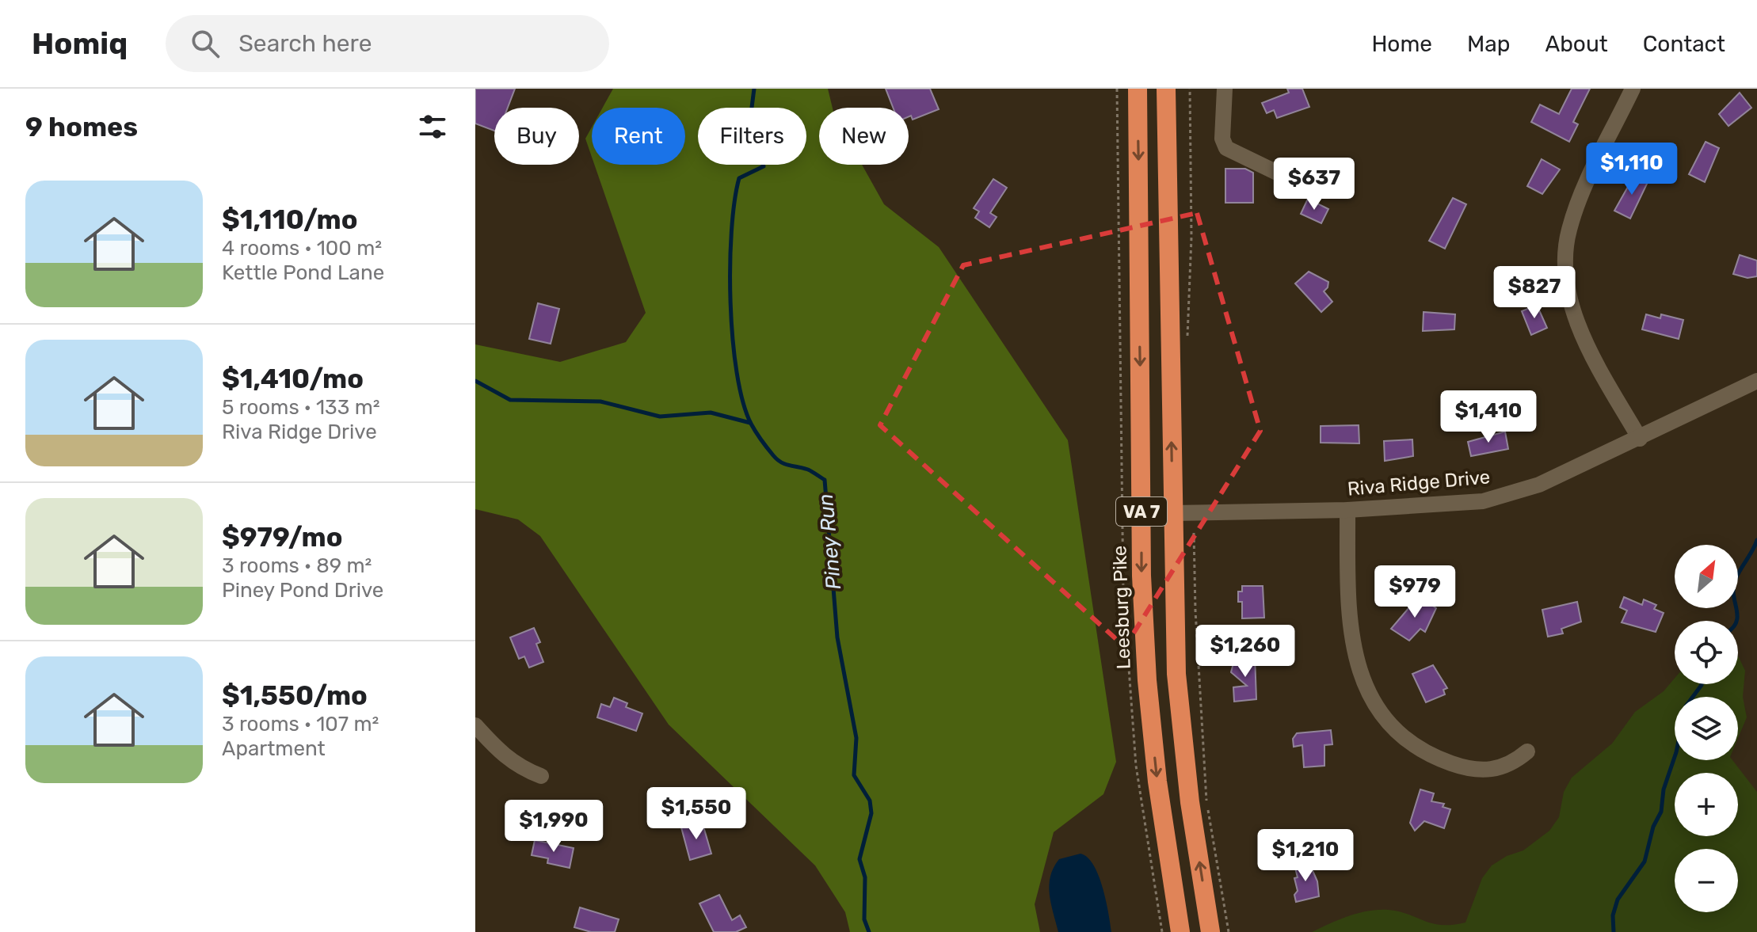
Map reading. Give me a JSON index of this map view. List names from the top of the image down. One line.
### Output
{"streets":{"highway":["VA 7","Leesburg Pike"],"street":["Riva Ridge Drive"]},"crossings":[["Riva Ridge Drive","VA 7"]],"water":["Piney Run"],"north":"top right","page":{"header":"Homiq","search":"Search here","nav":["Home","Map","About","Contact"],"heading":"9 homes","chip":["Buy","Rent","Filters","New"],"price":["$1,110","$637","$827","$1,410","$979","$1,260","$1,550","$1,990","$1,210"],"list":[{"name":"$1,110/mo","note":"4 rooms · 100 m² · Kettle Pond Lane"},{"name":"$1,410/mo","note":"5 rooms · 133 m² · Riva Ridge Drive"},{"name":"$979/mo","note":"3 rooms · 89 m² · Piney Pond Drive"},{"name":"$1,550/mo","note":"3 rooms · 107 m² · Apartment"}],"map_buttons":["+","−"]}}
